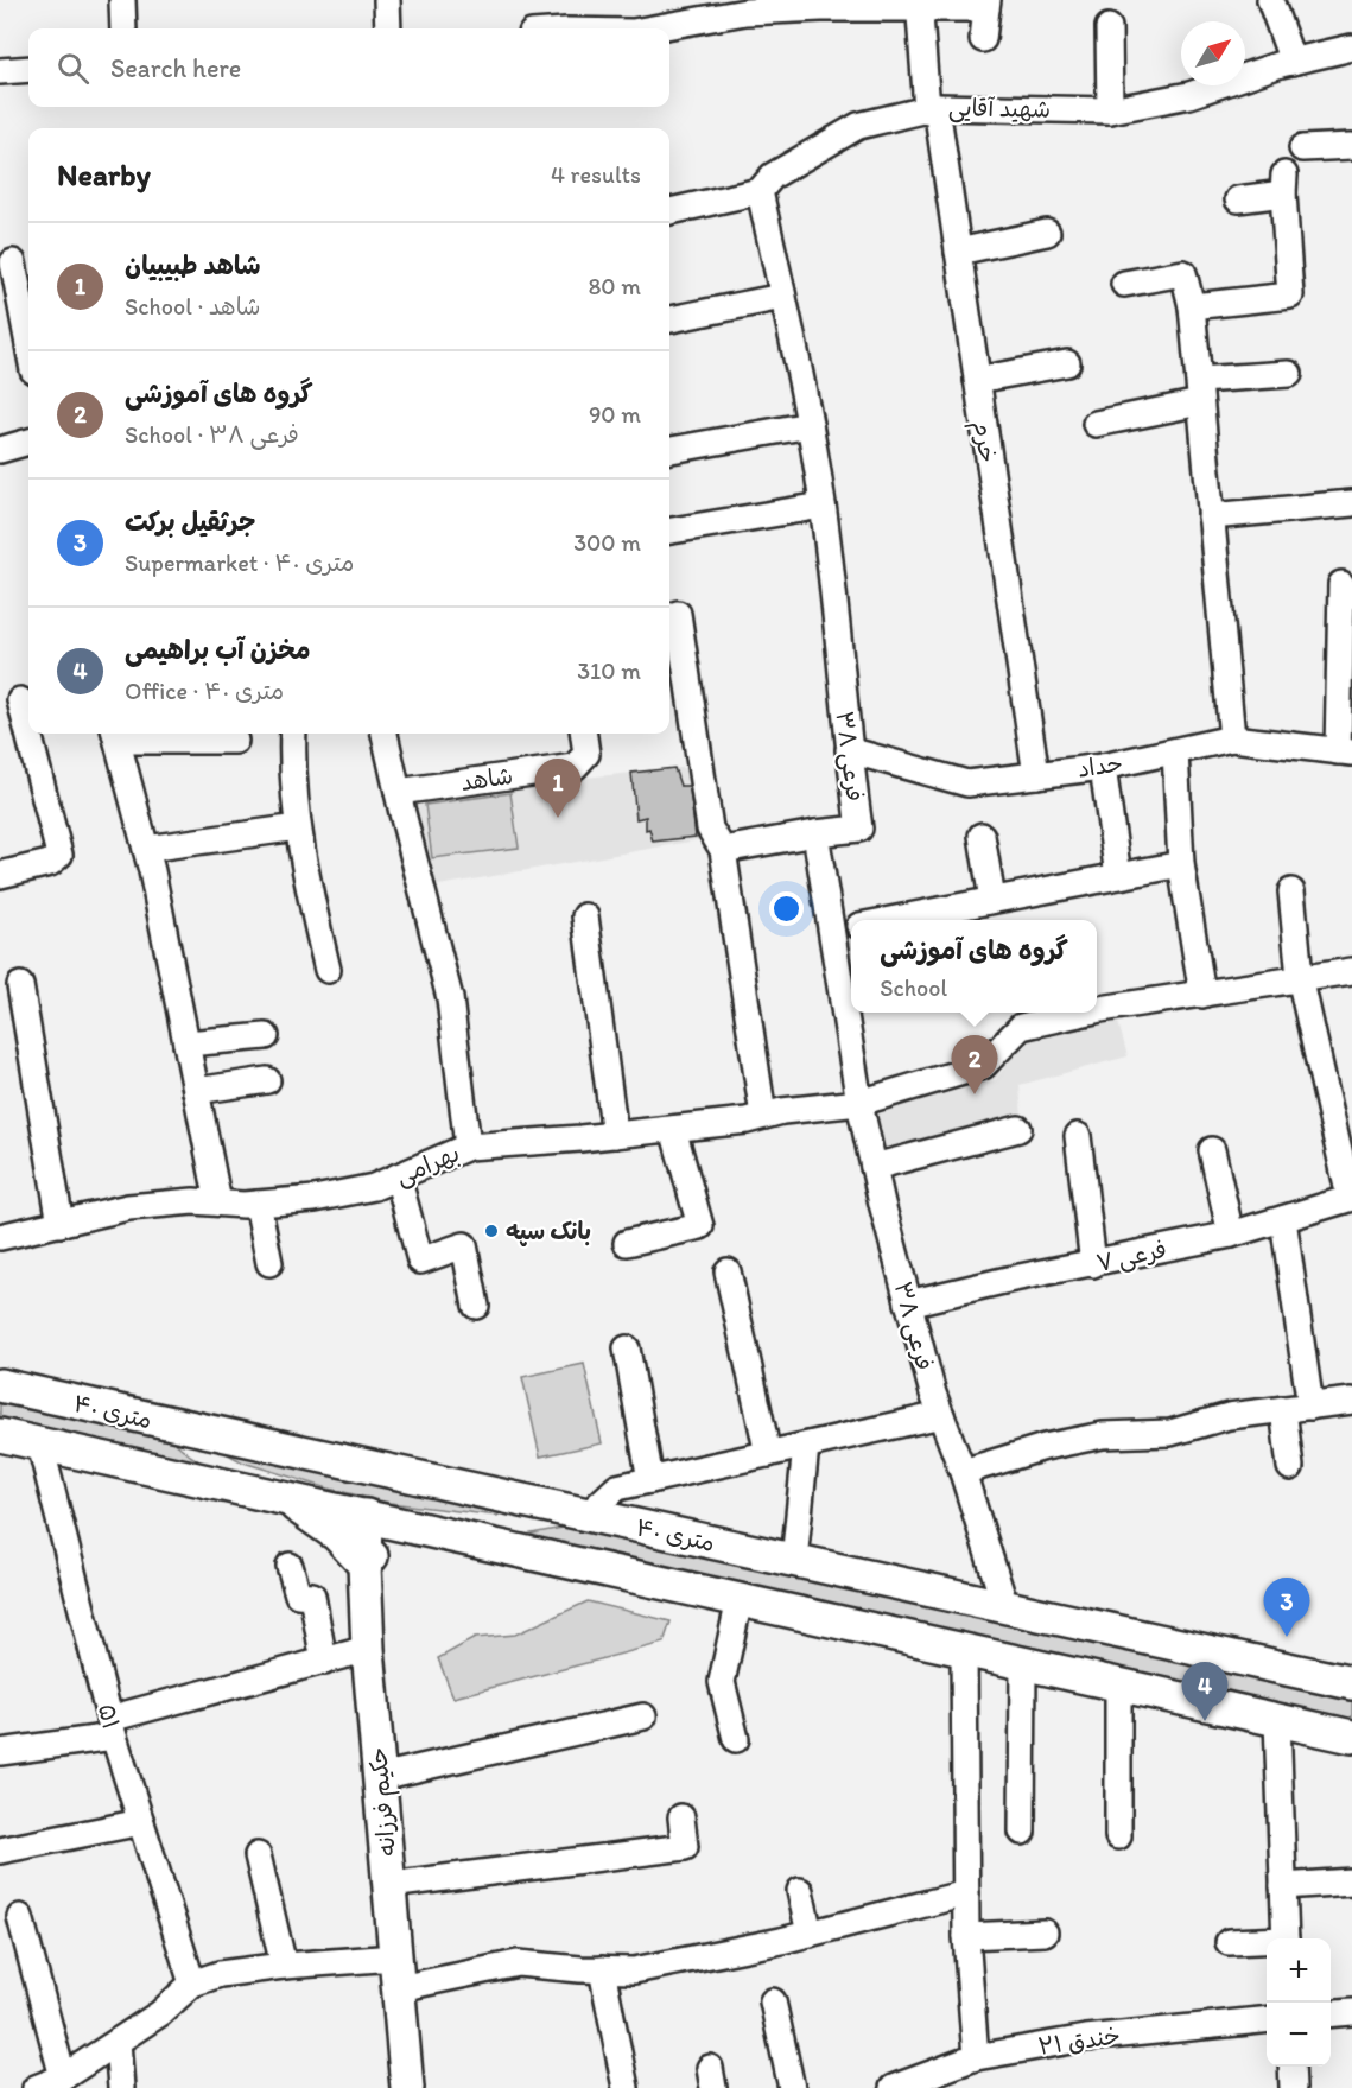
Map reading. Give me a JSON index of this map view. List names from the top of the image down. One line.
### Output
{"streets":{"main road":["۴۰ متری","حکیم فرزانه"],"street":["شهید آقایی","خرم","فرعی ۳۸","حداد","شاهد","بهرامی","فرعی ۷","۵۱","۲۱ خندق"]},"crossings":[["شهید آقایی","خرم"],["شهید آقایی","فرعی ۳۸"],["خرم","حداد"],["فرعی ۳۸","حداد"],["فرعی ۳۸","بهرامی"],["فرعی ۳۸","فرعی ۷"],["فرعی ۳۸","۴۰ متری"],["۴۰ متری","۵۱"],["۴۰ متری","حکیم فرزانه"]],"places":["بانک سپه"],"north":"top right","page":{"search":"Search here","heading":["Nearby","4 results"],"list":[{"mark":"1","name":"شاهد طبیبیان","note":"School · شاهد","value":"80 m"},{"mark":"2","name":"گروه های آموزشی","note":"School · فرعی ۳۸","value":"90 m"},{"mark":"3","name":"جرثقیل برکت","note":"Supermarket · ۴۰ متری","value":"300 m"},{"mark":"4","name":"مخزن آب براهیمی","note":"Office · ۴۰ متری","value":"310 m"}],"pins":["1","2","3","4"],"popup":["گروه های آموزشی","School"],"map_buttons":["+","−"]}}
